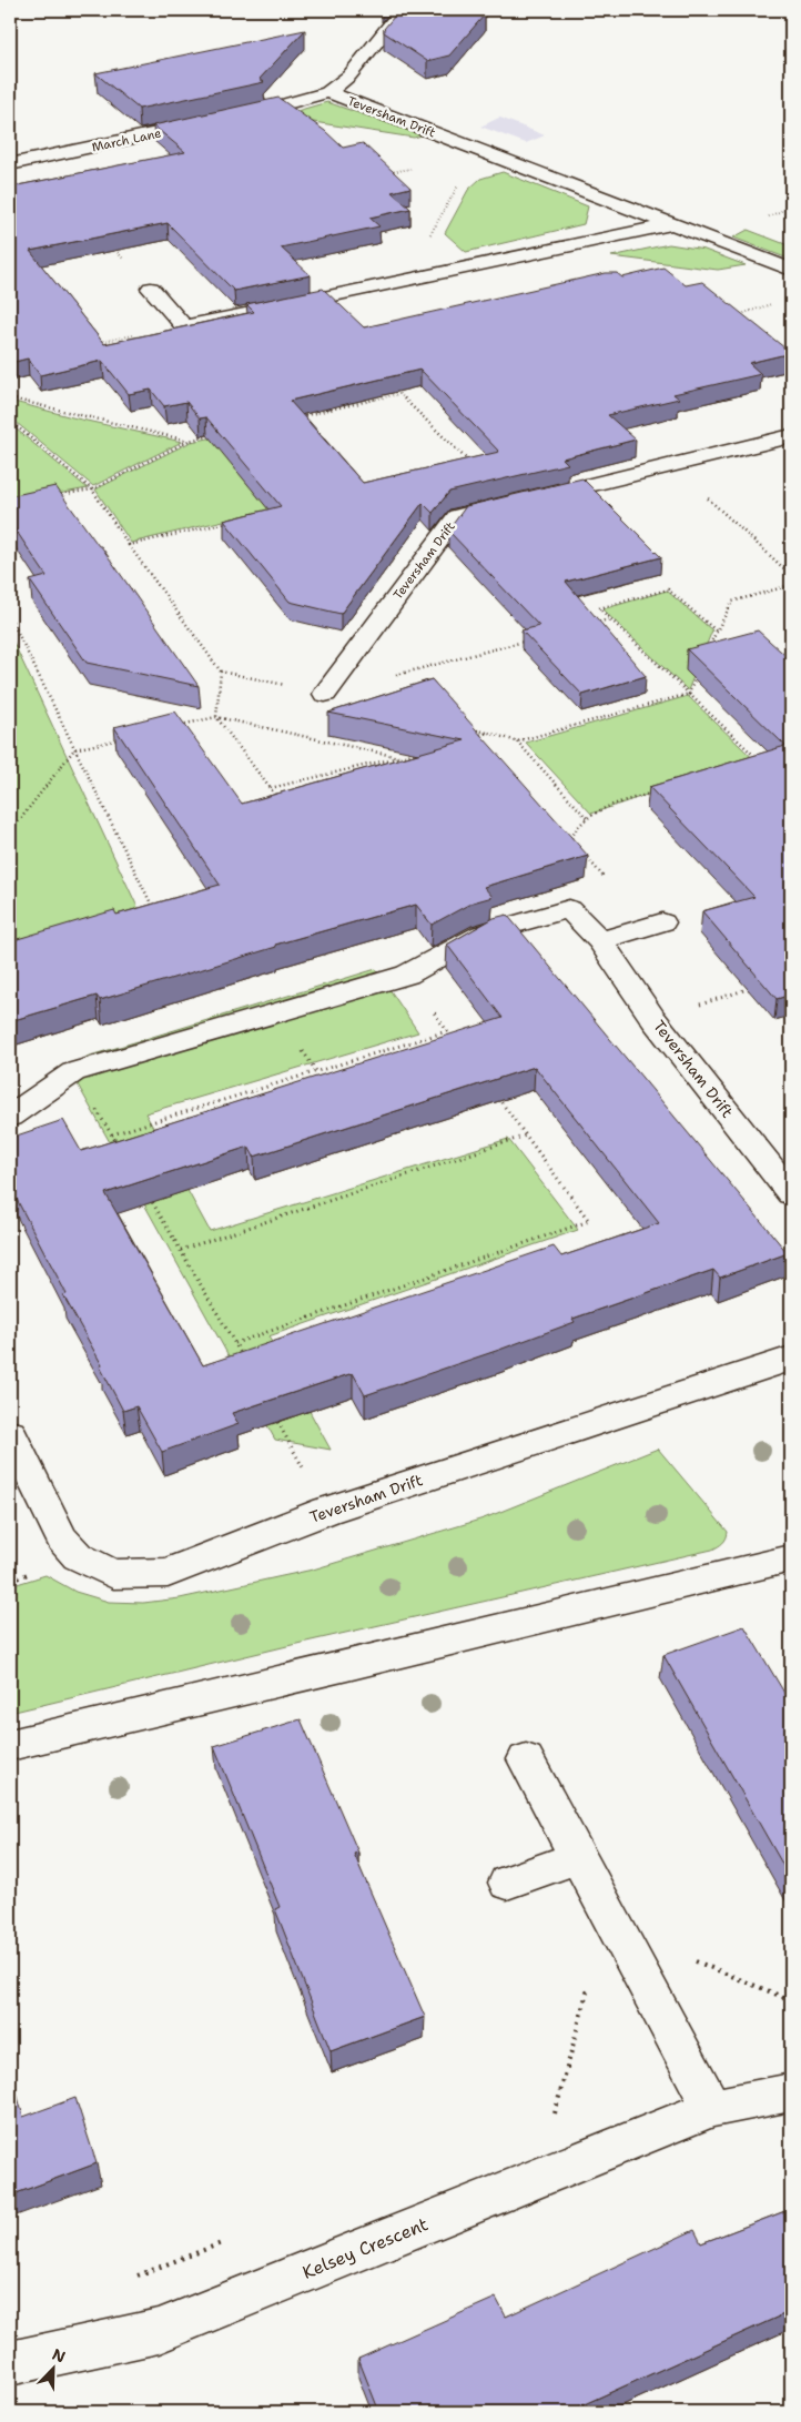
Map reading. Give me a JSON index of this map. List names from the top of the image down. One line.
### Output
{"streets":{"street":["Teversham Drift","March Lane","Kelsey Crescent"]},"north":"top right"}
